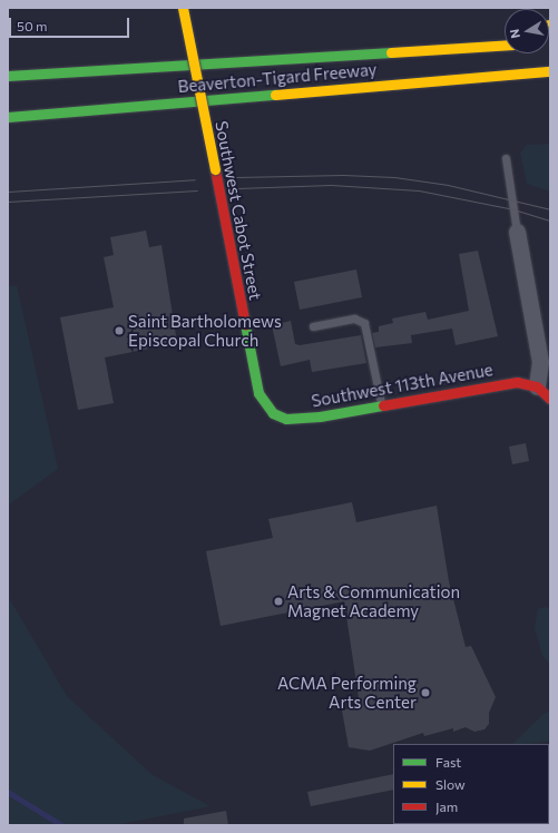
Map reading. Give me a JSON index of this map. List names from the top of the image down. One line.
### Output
{"streets":{"main road":["Beaverton-Tigard Freeway","Southwest Cabot Street","Southwest 113th Avenue"]},"crossings":[["Southwest Cabot Street","Southwest 113th Avenue"]],"places":["Saint Bartholomews Episcopal Church","Arts & Communication Magnet Academy","ACMA Performing Arts Center"],"legend":["Fast","Slow","Jam"],"scale_bar":"50 m","north":"left"}
